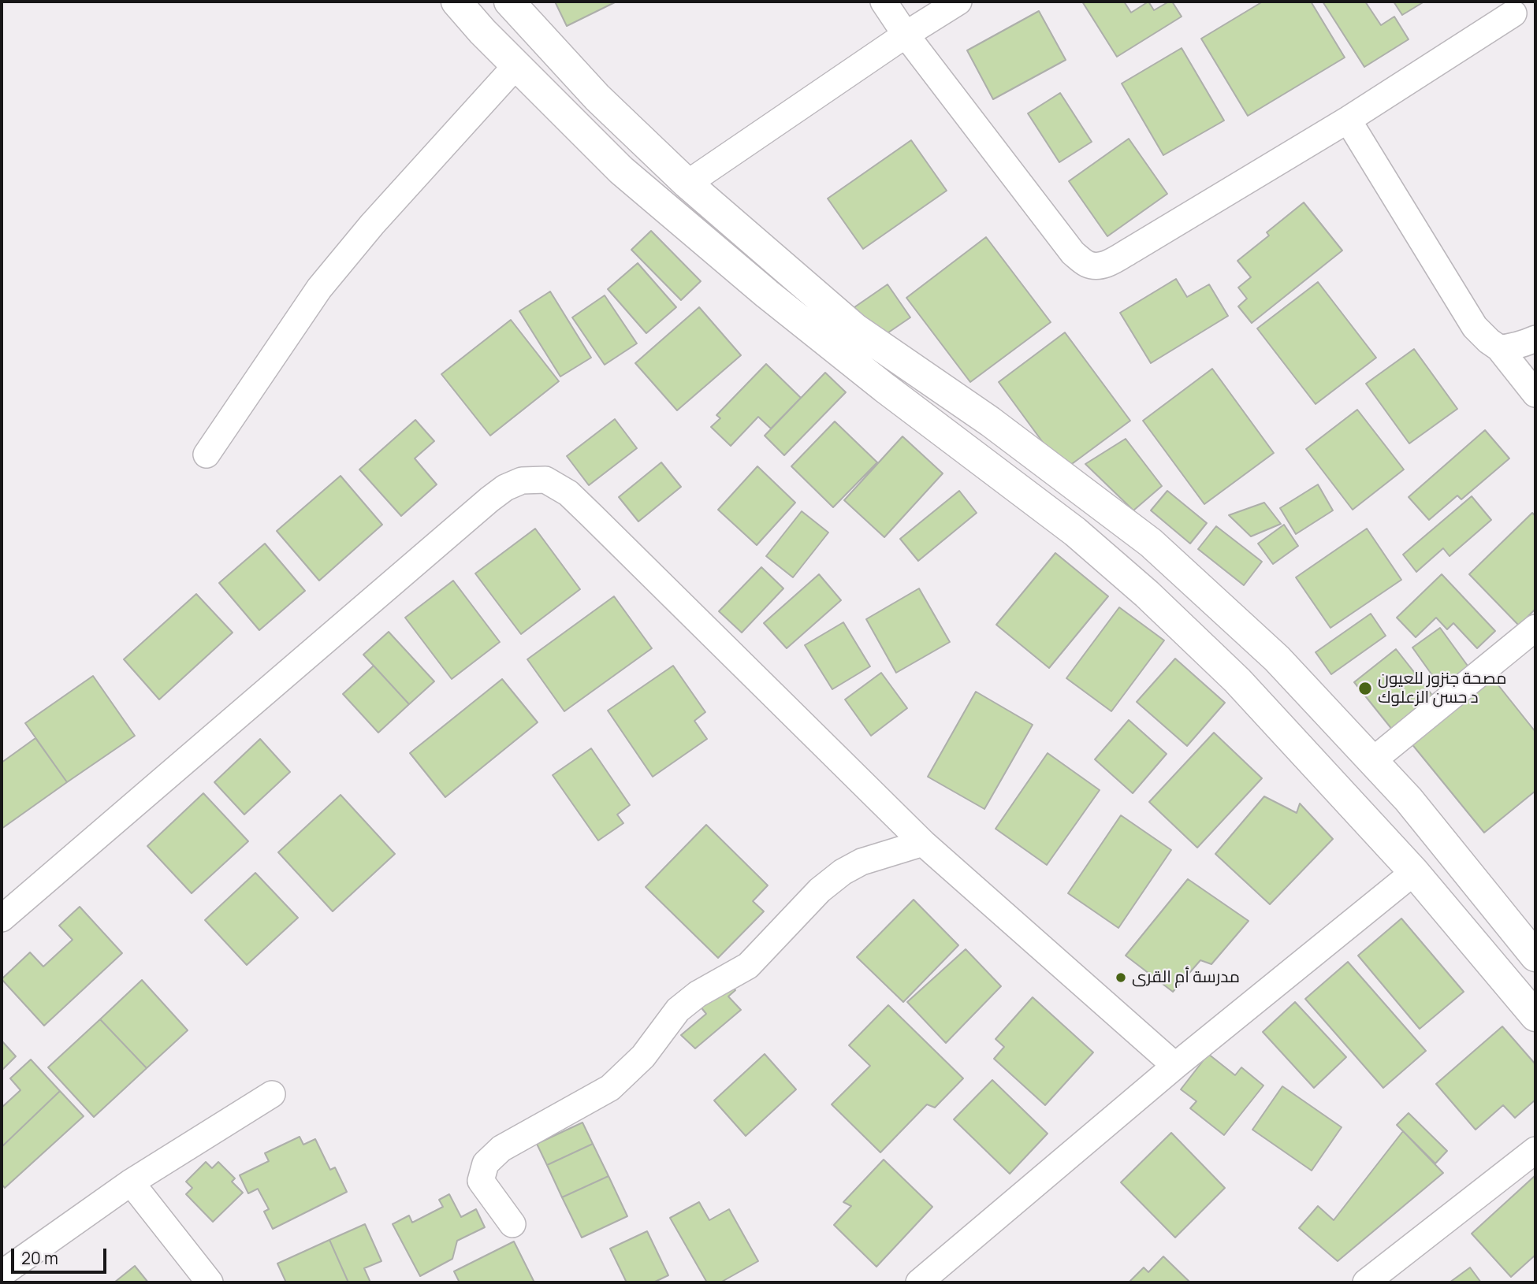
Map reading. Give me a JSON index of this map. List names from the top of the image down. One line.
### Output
{"places":["مصحة جنزور للعيون د حسن الزعلوك","مدرسة أم القرى"],"scale_bar":"20 m"}
